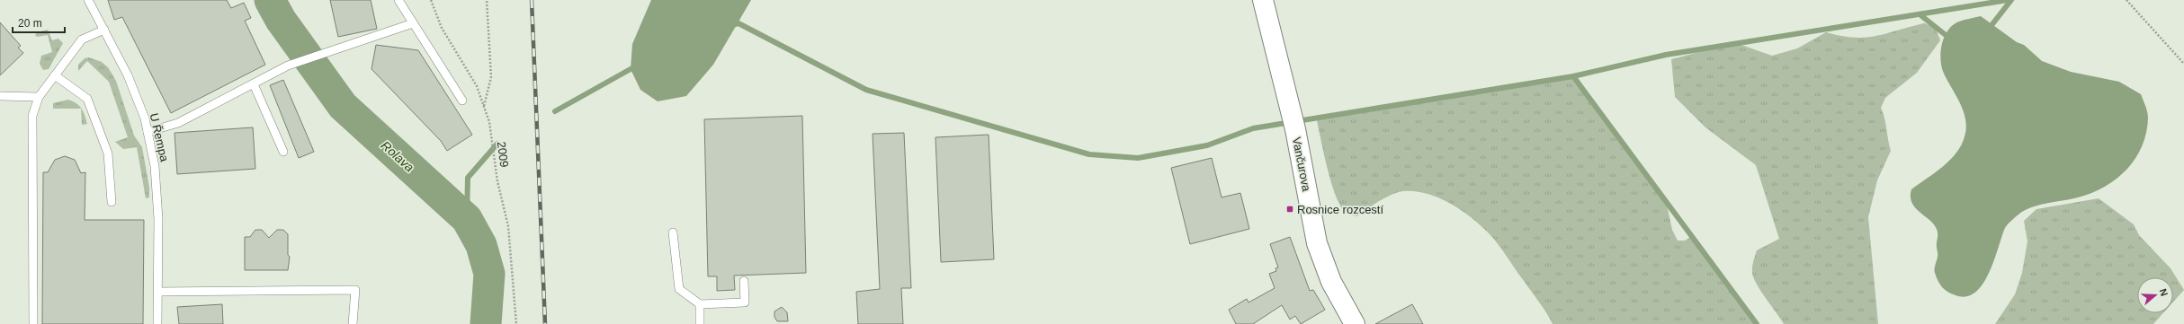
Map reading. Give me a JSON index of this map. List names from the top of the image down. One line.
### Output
{"streets":{"street":["Vančurova"],"lane":["U Řempa"],"path":["2009"]},"water":["Rolava"],"places":{"transit":["Rosnice rozcestí"]},"scale_bar":"20 m","north":"right"}
